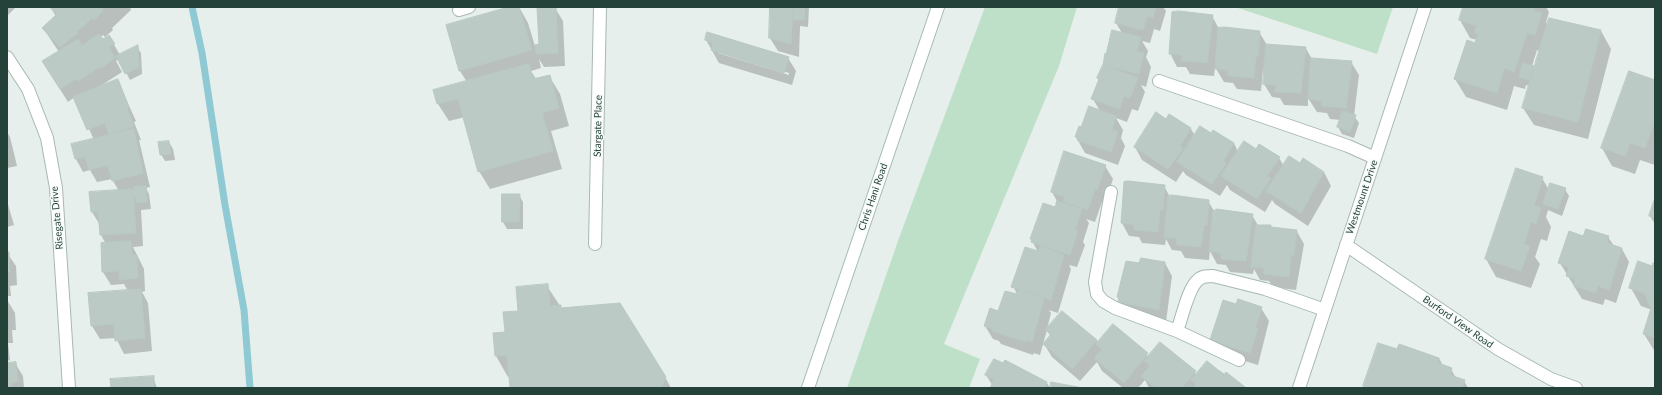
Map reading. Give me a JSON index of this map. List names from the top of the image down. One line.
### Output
{"streets":{"street":["Stargate Place","Chris Hani Road","Westmount Drive","Risegate Drive","Burford View Road"]},"crossings":[["Westmount Drive","Burford View Road"]]}
